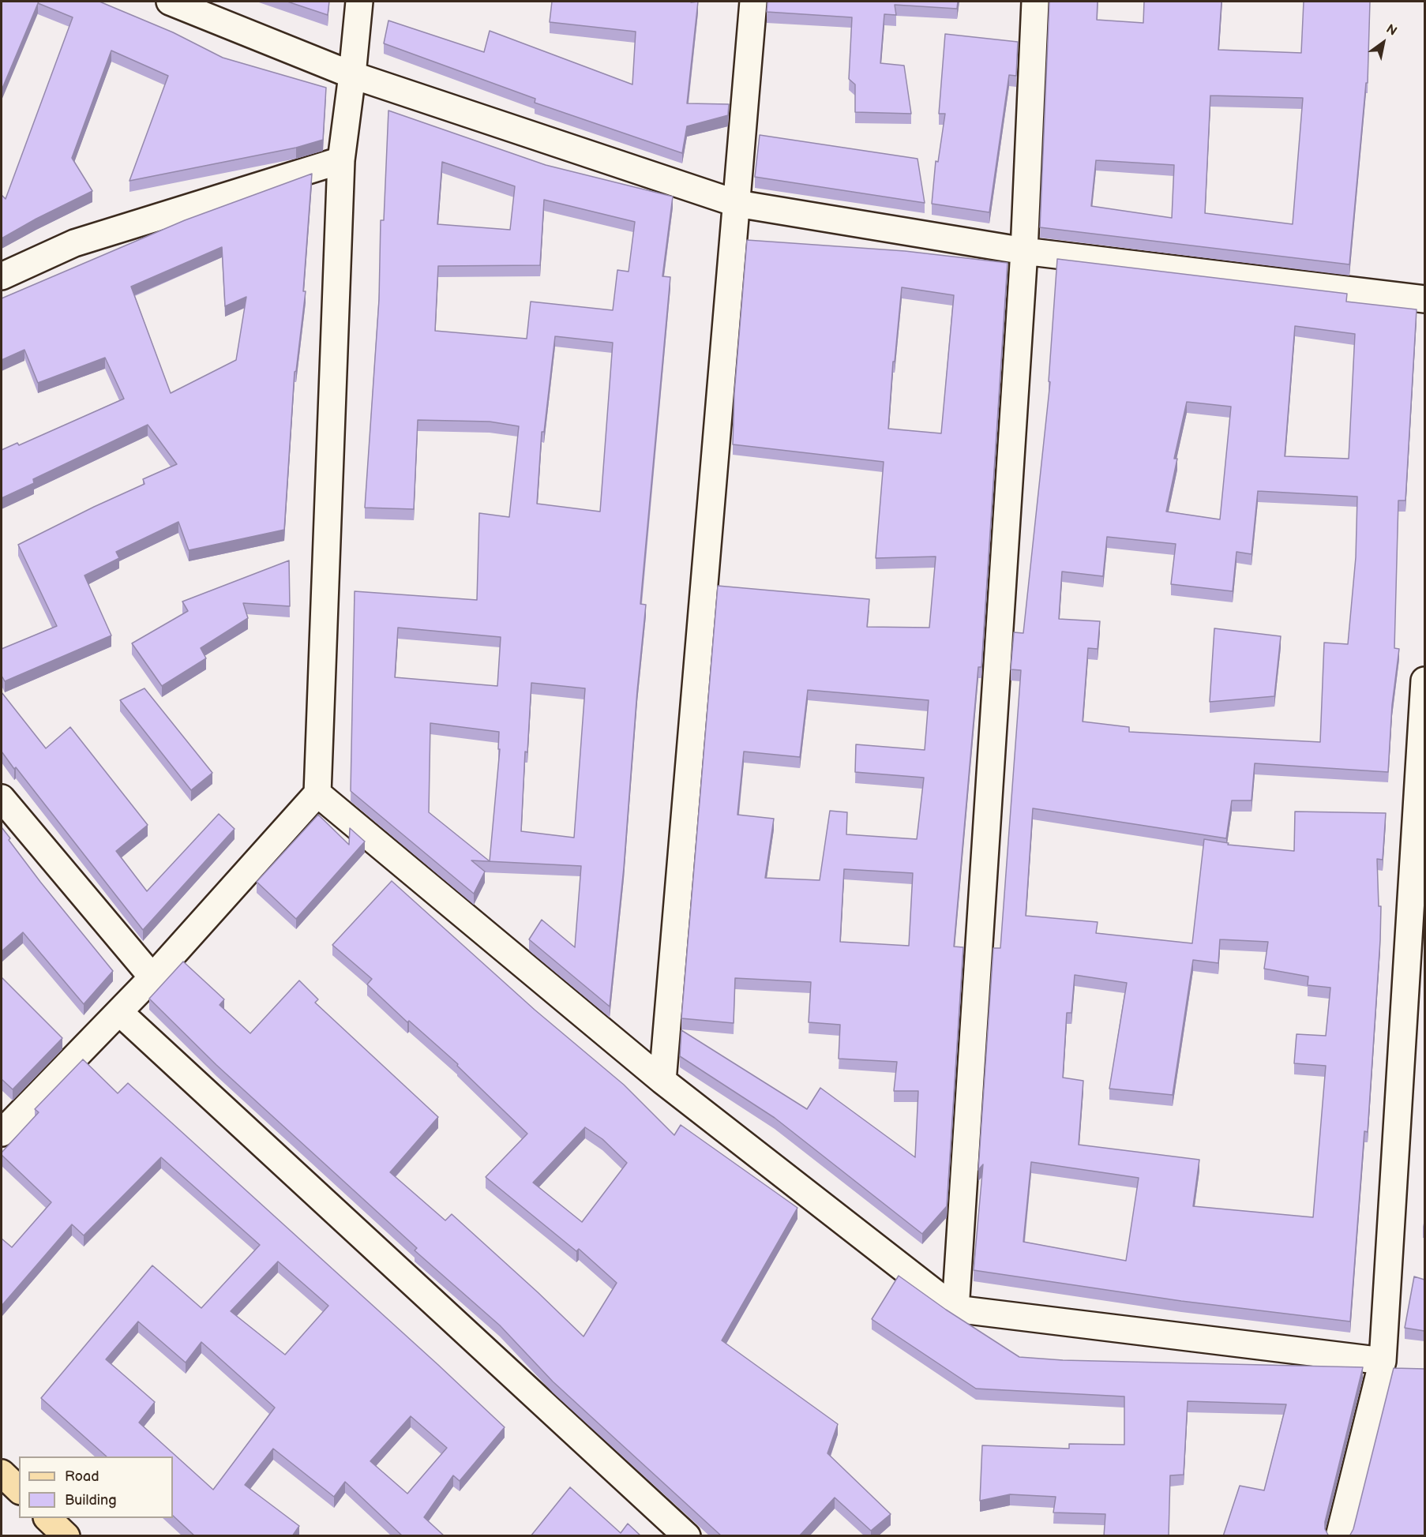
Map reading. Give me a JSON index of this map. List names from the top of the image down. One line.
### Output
{"legend":["Road","Building"],"north":"top right"}
